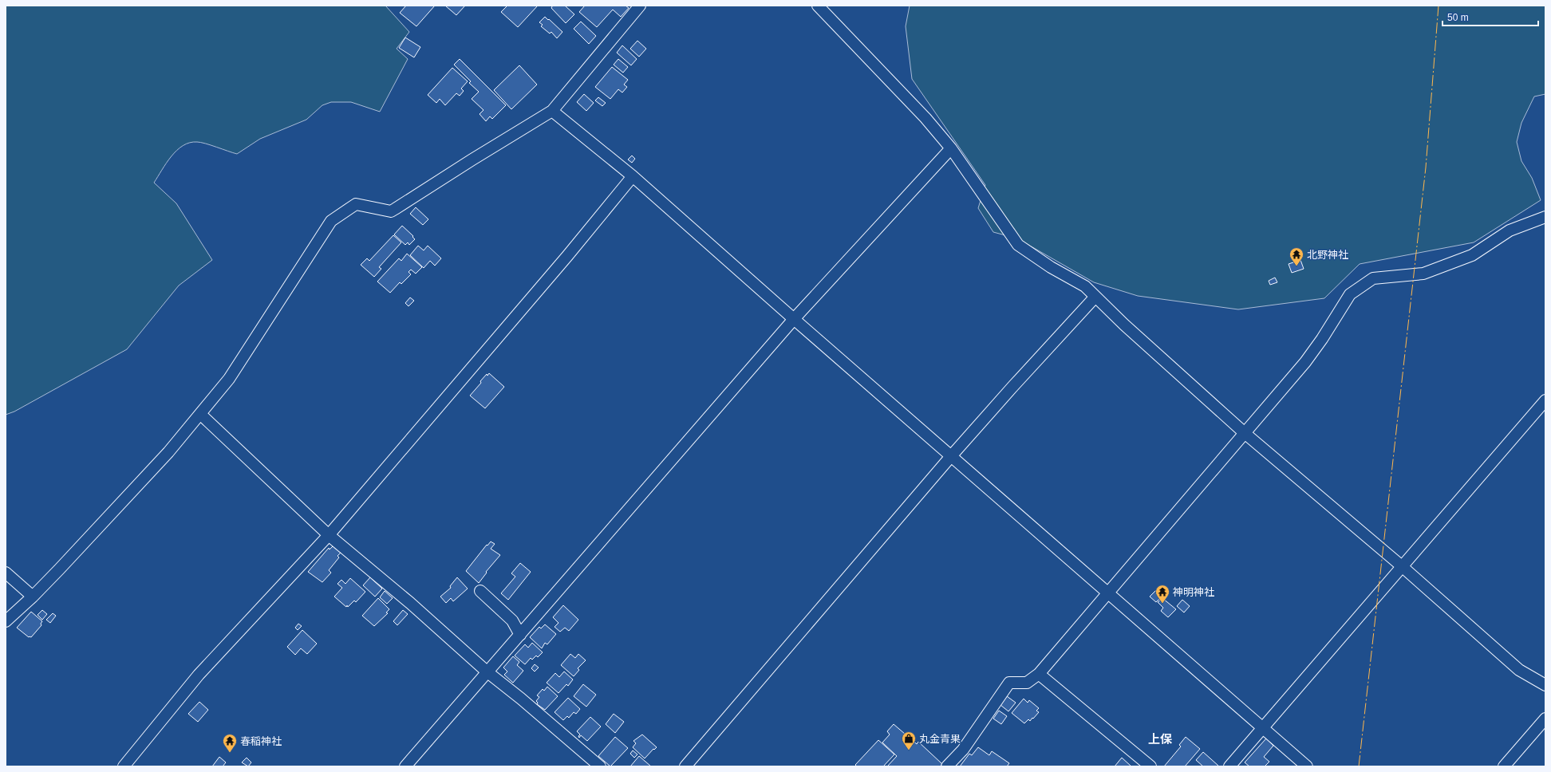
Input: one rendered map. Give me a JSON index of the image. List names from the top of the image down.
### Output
{
  "districts": ["上保"],
  "places": {
    "temple": ["北野神社", "神明神社", "春稲神社"],
    "shop": ["丸金青果"]
  },
  "scale_bar": "50 m"
}
